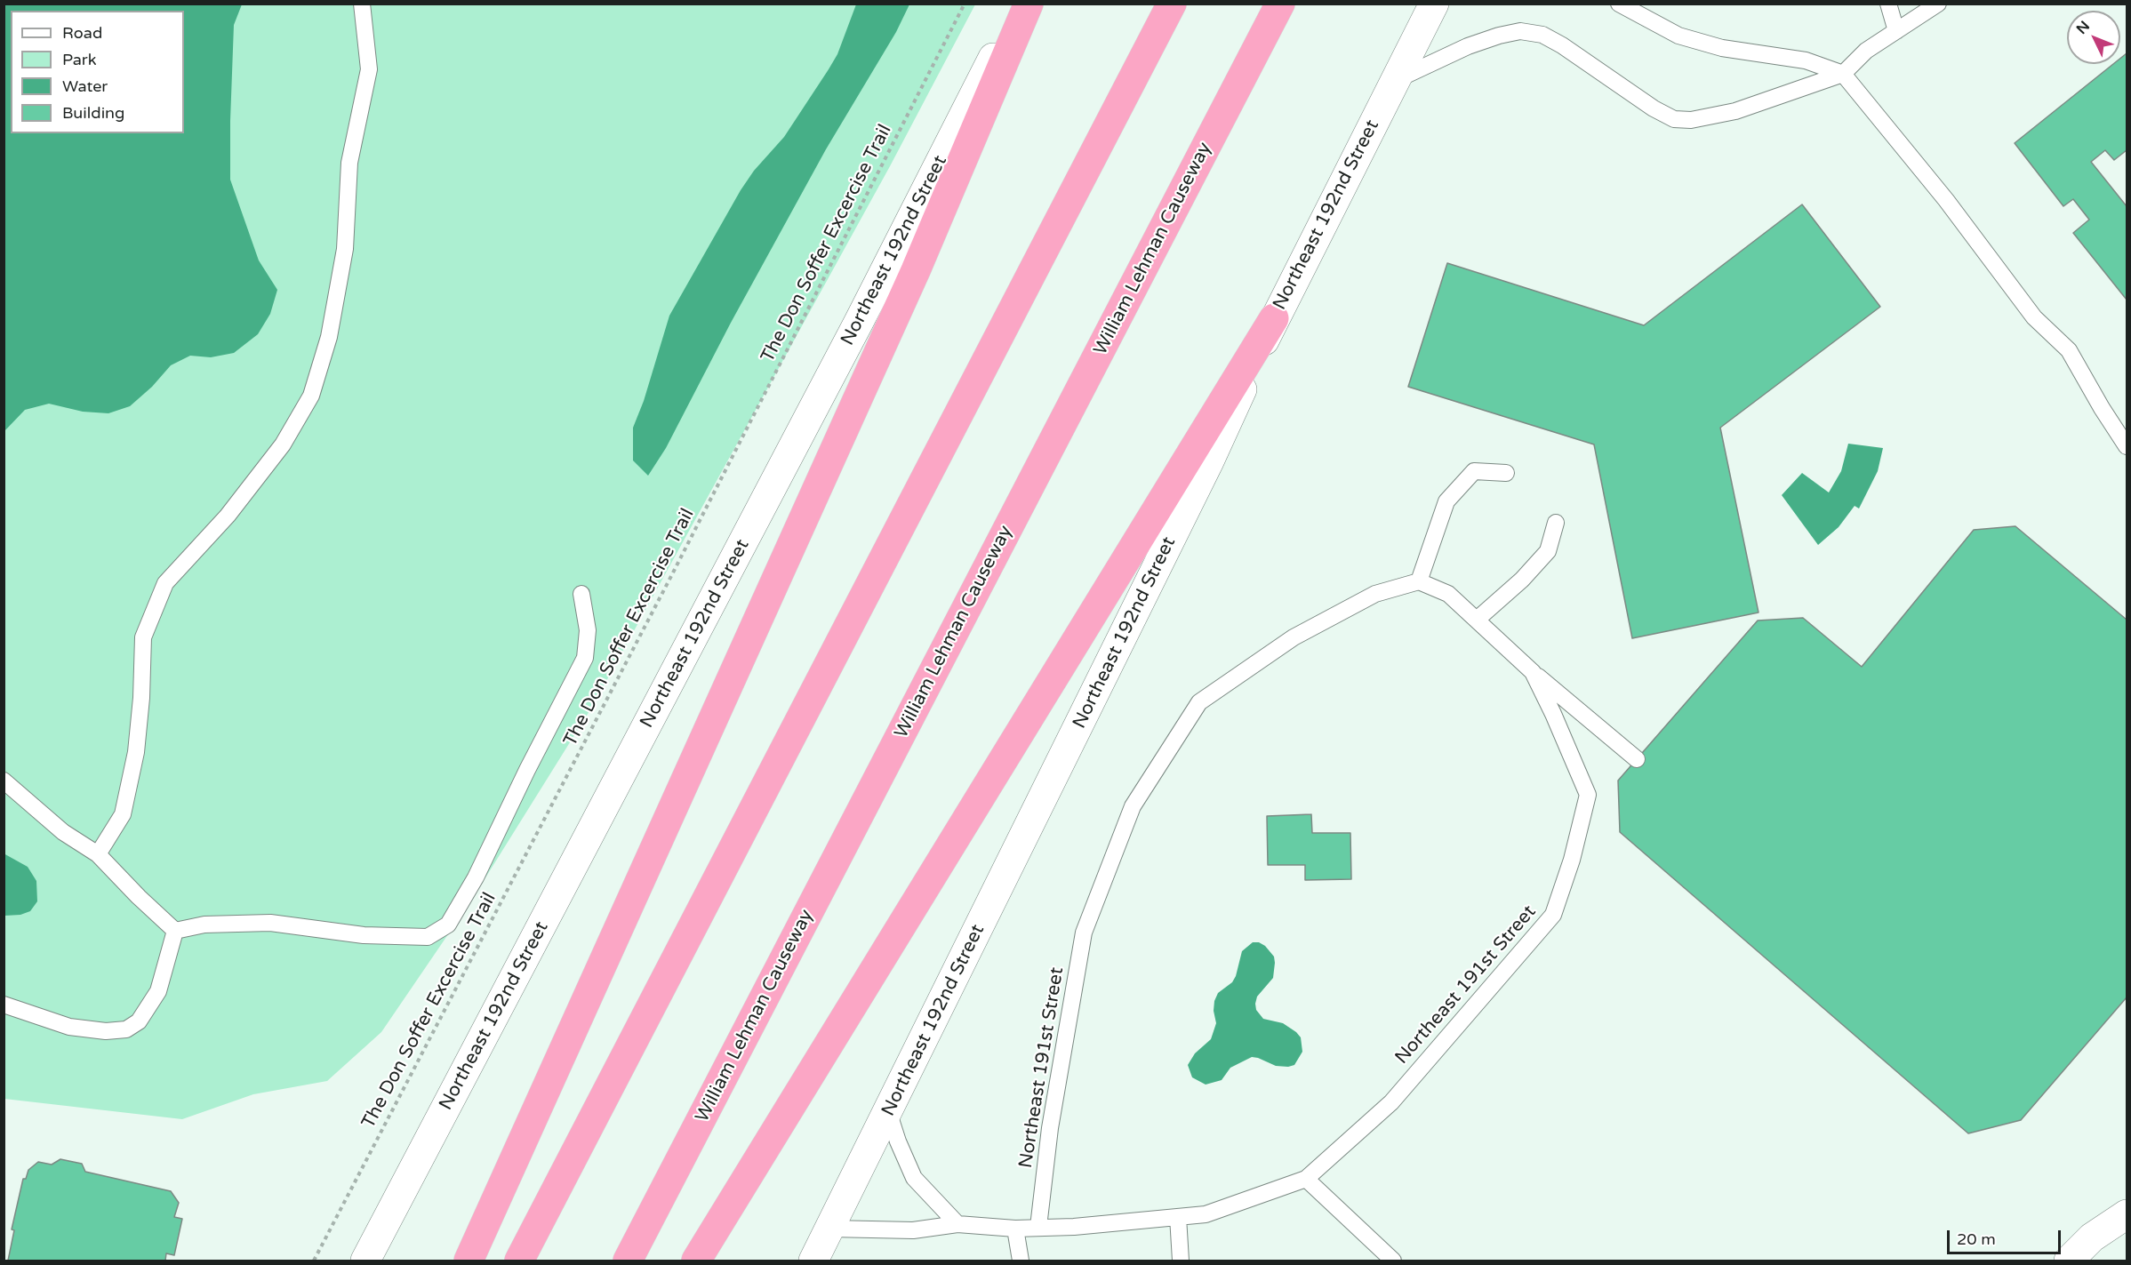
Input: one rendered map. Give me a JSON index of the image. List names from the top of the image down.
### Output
{
  "streets": {
    "highway": ["William Lehman Causeway"],
    "street": ["Northeast 192nd Street"],
    "lane": ["Northeast 191st Street"],
    "path": ["The Don Soffer Excercise Trail"]
  },
  "crossings": [
    ["Northeast 192nd Street", "Northeast 191st Street"]
  ],
  "legend": [
    "Road",
    "Park",
    "Water",
    "Building"
  ],
  "scale_bar": "20 m",
  "north": "top left"
}
